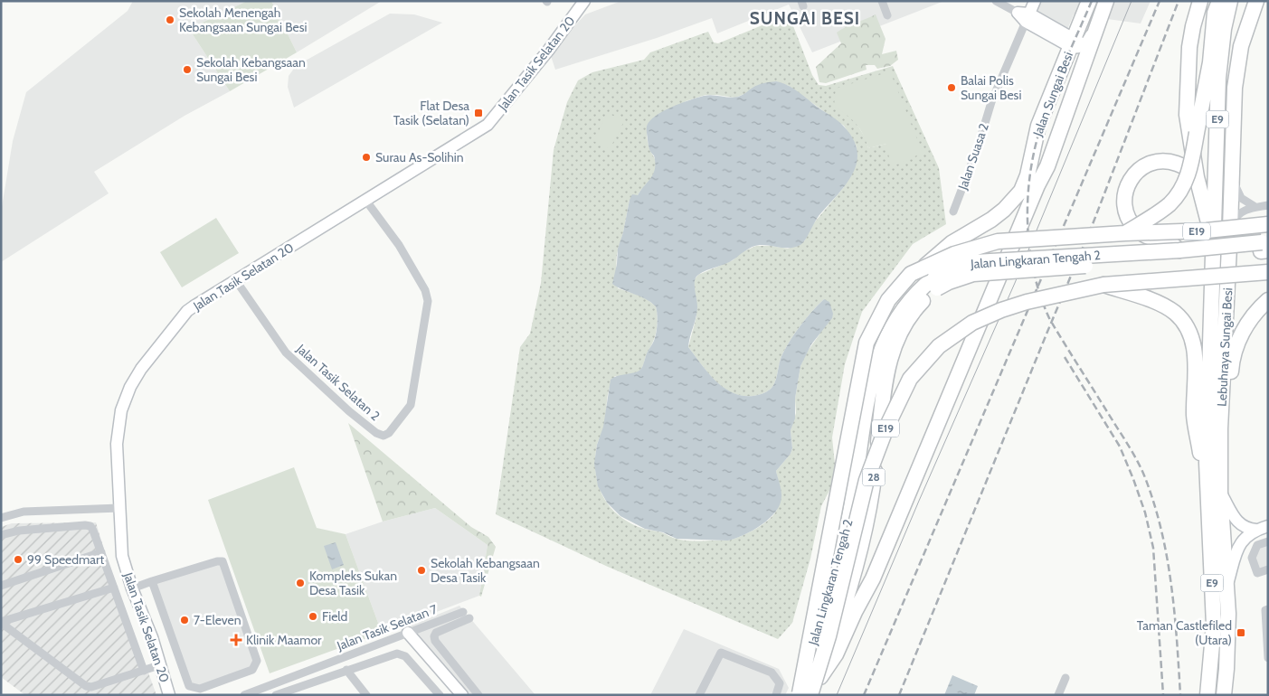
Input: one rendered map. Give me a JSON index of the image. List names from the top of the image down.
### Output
{
  "streets": {
    "highway": [
      "Jalan Sungai Besi",
      "E9",
      "E19",
      "Jalan Lingkaran Tengah 2",
      "Lebuhraya Sungai Besi",
      "28"
    ],
    "street": [
      "Jalan Tasik Selatan 20",
      "Jalan Suasa 2",
      "Jalan Tasik Selatan 2",
      "Jalan Tasik Selatan 7"
    ]
  },
  "crossings": [
    ["Jalan Tasik Selatan 20", "Jalan Tasik Selatan 2"],
    ["Jalan Sungai Besi", "Jalan Lingkaran Tengah 2"],
    ["E19", "Jalan Lingkaran Tengah 2"]
  ],
  "districts": ["SUNGAI BESI"],
  "places": {
    "other": [
      "Sekolah Menengah Kebangsaan Sungai Besi",
      "Sekolah Kebangsaan Sungai Besi",
      "Balai Polis Sungai Besi",
      "Surau As-Solihin",
      "99 Speedmart",
      "Sekolah Kebangsaan Desa Tasik",
      "Kompleks Sukan Desa Tasik",
      "Field",
      "7-Eleven"
    ],
    "transit": ["Flat Desa Tasik (Selatan)", "Taman Castlefiled (Utara)"],
    "health": ["Klinik Maamor"]
  }
}
